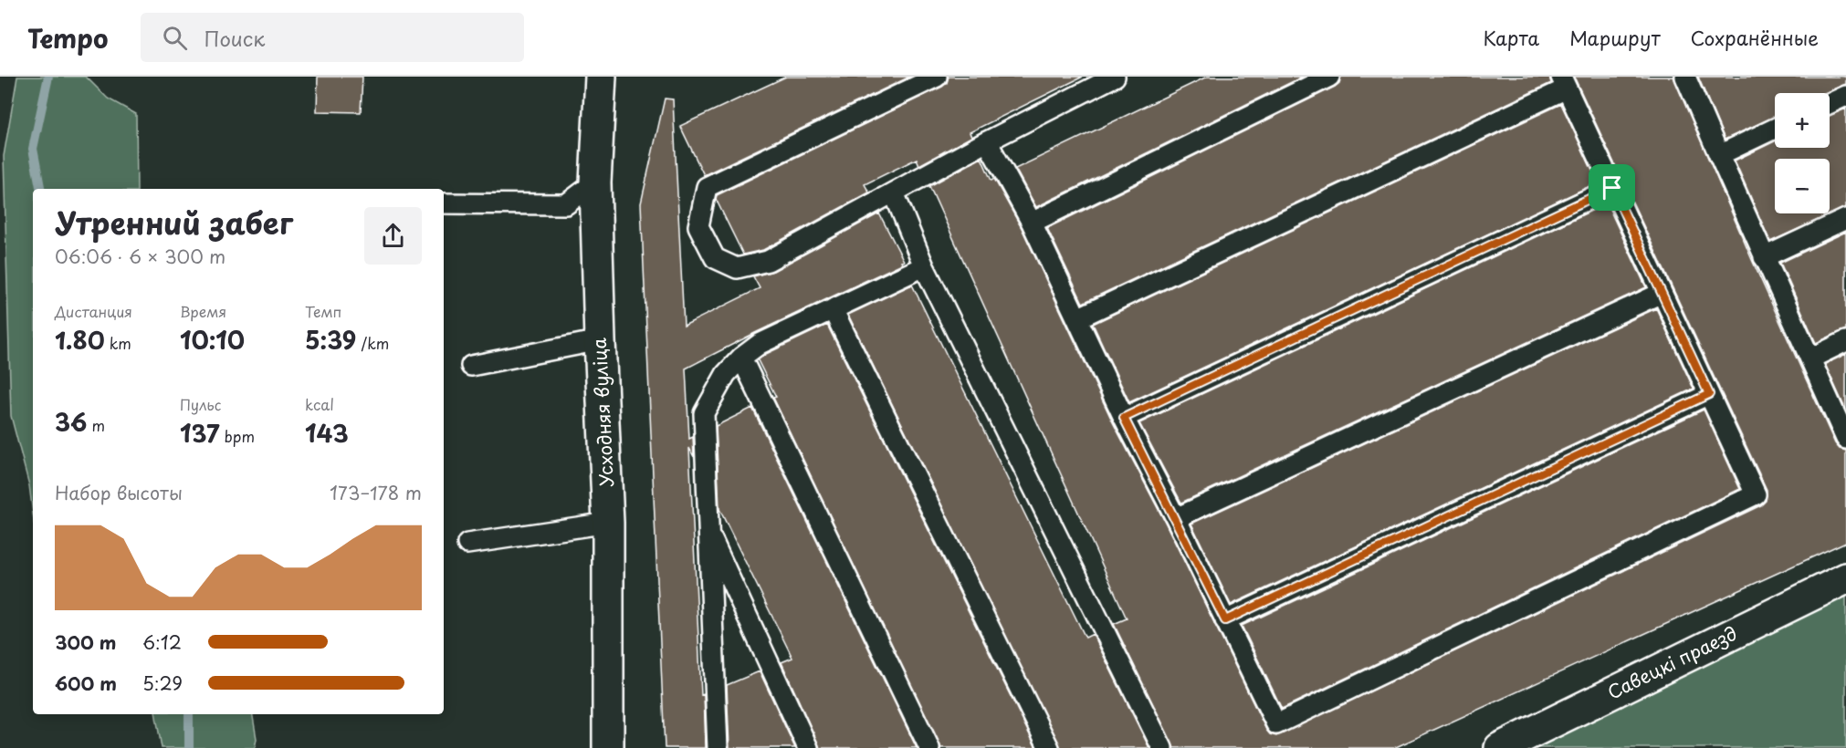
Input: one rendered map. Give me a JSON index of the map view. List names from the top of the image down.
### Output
{
  "streets": {
    "street": ["Усходняя вуліца", "Савецкі праезд"]
  },
  "page": {
    "header": "Tempo",
    "search": "Поиск",
    "nav": ["Карта", "Маршрут", "Сохранённые"],
    "map_buttons": ["+", "−"],
    "heading": ["Утренний забег", "06:06 · 6 × 300 m"],
    "stats": [
      ["Дистанция", "1.80 km"],
      ["Время", "10:10"],
      ["Темп", "5:39 /km"],
      ["36 m"],
      ["Пульс", "137 bpm"],
      ["kcal", "143"]
    ],
    "chart": ["Набор высоты", "173–178 m"],
    "list": [
      {
        "name": "300 m",
        "note": "6:12"
      },
      {
        "name": "600 m",
        "note": "5:29"
      }
    ]
  }
}
